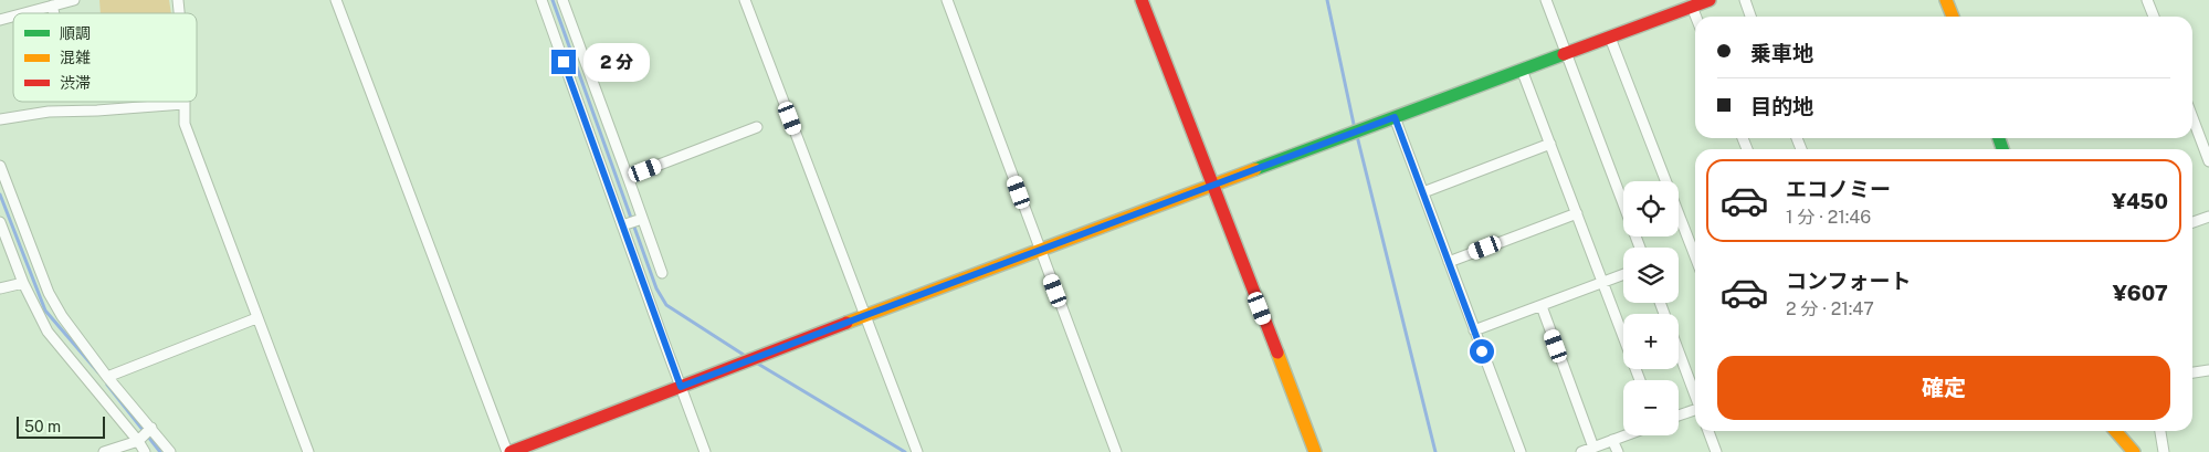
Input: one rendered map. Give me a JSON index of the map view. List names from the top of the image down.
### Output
{
  "legend": ["順調", "混雑", "渋滞"],
  "scale_bar": "50 m",
  "page": {
    "banner": ["乗車地", "目的地"],
    "bubble": "2 分",
    "list": [
      {
        "name": "エコノミー",
        "note": "1 分 · 21:46",
        "value": "¥450"
      },
      {
        "name": "コンフォート",
        "note": "2 分 · 21:47",
        "value": "¥607"
      }
    ],
    "map_buttons": ["+", "−"],
    "buttons": "確定",
    "scale": "50 m"
  }
}
